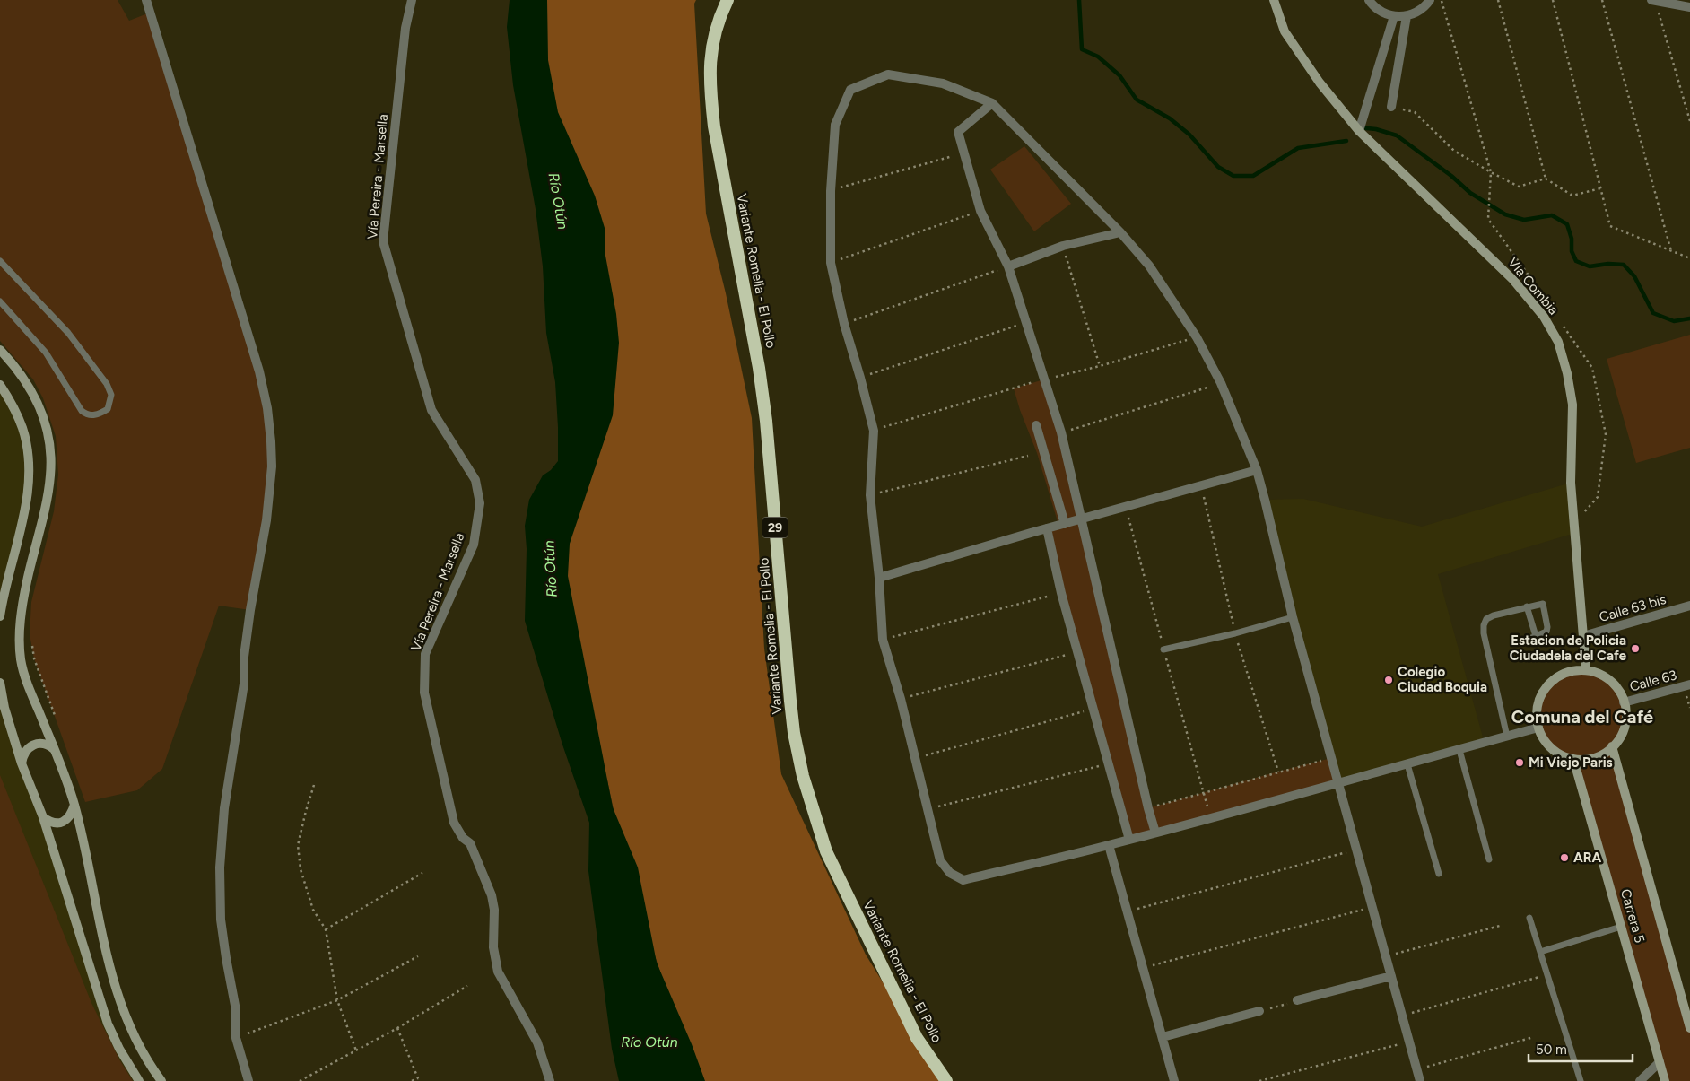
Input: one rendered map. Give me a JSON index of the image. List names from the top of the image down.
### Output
{
  "streets": {
    "highway": ["Variante Romelia - El Pollo", "29"],
    "main road": ["Vía Combia", "Carrera 5"],
    "street": ["Vía Pereira - Marsella", "Calle 63 bis", "Calle 63"]
  },
  "crossings": [
    ["Vía Combia", "Calle 63 bis"],
    ["Vía Combia", "Calle 63"],
    ["Vía Combia", "Carrera 5"],
    ["Calle 63", "Carrera 5"]
  ],
  "districts": ["Comuna del Café"],
  "water": ["Río Otún"],
  "places": [
    "Estacion de Policia Ciudadela del Cafe",
    "Colegio Ciudad Boquia",
    "Mi Viejo Paris",
    "ARA"
  ],
  "scale_bar": "50 m"
}
